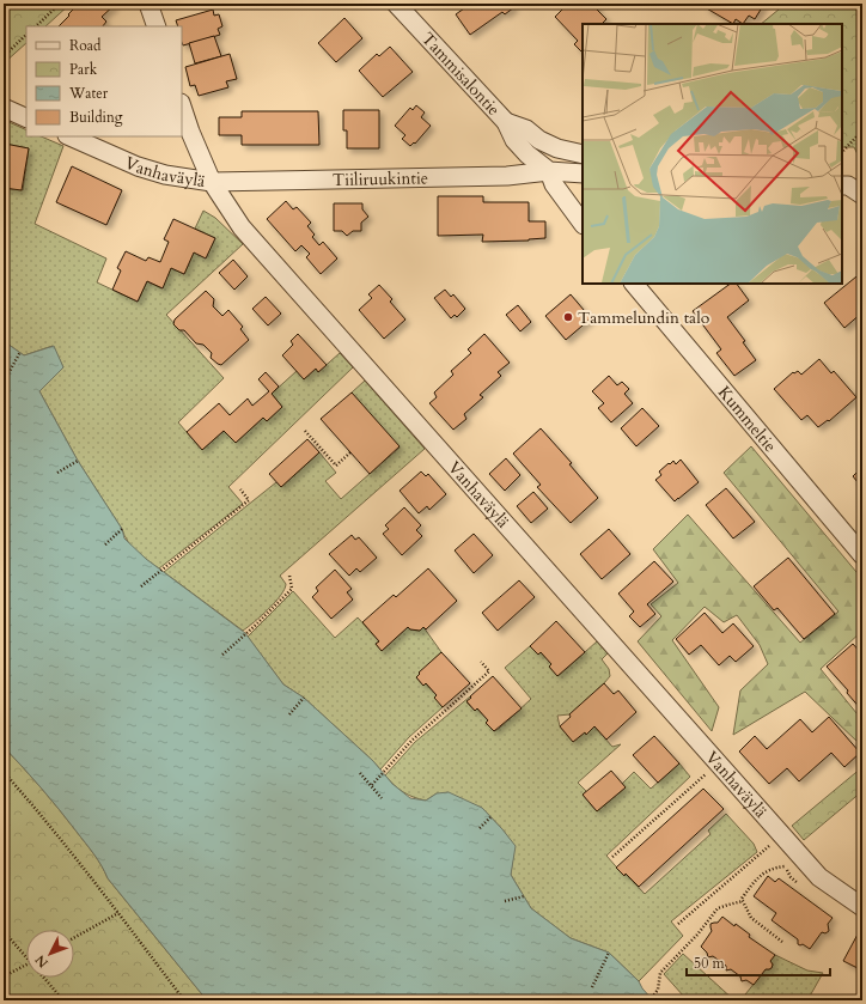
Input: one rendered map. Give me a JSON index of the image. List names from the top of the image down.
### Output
{
  "streets": {
    "street": [
      "Tammisalontie",
      "Vanhaväylä",
      "Tiiliruukintie",
      "Kummeltie"
    ]
  },
  "crossings": [
    ["Tammisalontie", "Tiiliruukintie"],
    ["Vanhaväylä", "Tiiliruukintie"]
  ],
  "places": ["Tammelundin talo"],
  "legend": [
    "Road",
    "Park",
    "Water",
    "Building"
  ],
  "scale_bar": "50 m",
  "north": "bottom left"
}
